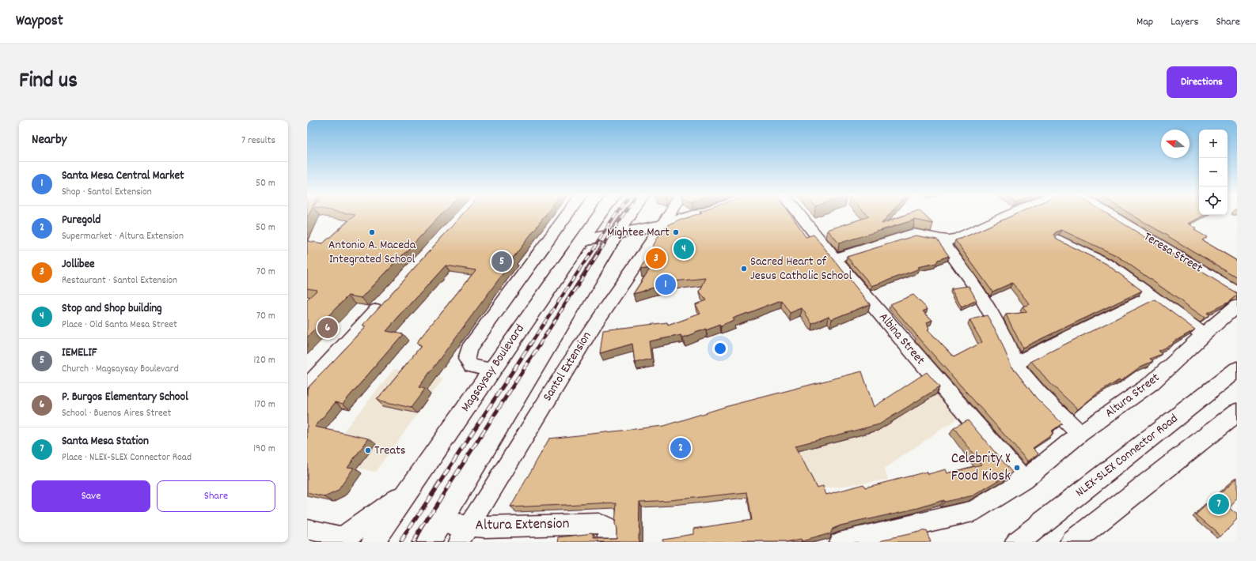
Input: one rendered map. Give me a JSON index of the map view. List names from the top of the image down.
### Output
{
  "streets": {
    "main road": ["Magsaysay Boulevard", "NLEX-SLEX Connector Road"],
    "street": [
      "Teresa Street",
      "Albina Street",
      "Santol Extension",
      "Altura Street",
      "Altura Extension"
    ]
  },
  "crossings": [
    ["Albina Street", "Altura Street"],
    ["Santol Extension", "Altura Extension"]
  ],
  "places": [
    "Antonio A. Maceda Integrated School",
    "Mightee Mart",
    "Sacred Heart of Jesus Catholic School",
    "Treats",
    "Celebrity X Food Kiosk"
  ],
  "north": "left",
  "page": {
    "header": "Waypost",
    "nav": ["Map", "Layers", "Share"],
    "title": "Find us",
    "buttons": [
      "Directions",
      ["Save", "Share"]
    ],
    "heading": ["Nearby", "7 results"],
    "map_buttons": ["+", "−"],
    "list": [
      {
        "mark": "1",
        "name": "Santa Mesa Central Market",
        "note": "Shop · Santol Extension",
        "value": "50 m"
      },
      {
        "mark": "2",
        "name": "Puregold",
        "note": "Supermarket · Altura Extension",
        "value": "50 m"
      },
      {
        "mark": "3",
        "name": "Jollibee",
        "note": "Restaurant · Santol Extension",
        "value": "70 m"
      },
      {
        "mark": "4",
        "name": "Stop and Shop building",
        "note": "Place · Old Santa Mesa Street",
        "value": "70 m"
      },
      {
        "mark": "5",
        "name": "IEMELIF",
        "note": "Church · Magsaysay Boulevard",
        "value": "120 m"
      },
      {
        "mark": "6",
        "name": "P. Burgos Elementary School",
        "note": "School · Buenos Aires Street",
        "value": "170 m"
      },
      {
        "mark": "7",
        "name": "Santa Mesa Station",
        "note": "Place · NLEX-SLEX Connector Road",
        "value": "190 m"
      }
    ],
    "pins": [
      "4",
      "3",
      "5",
      "1",
      "6",
      "2",
      "7"
    ]
  }
}
